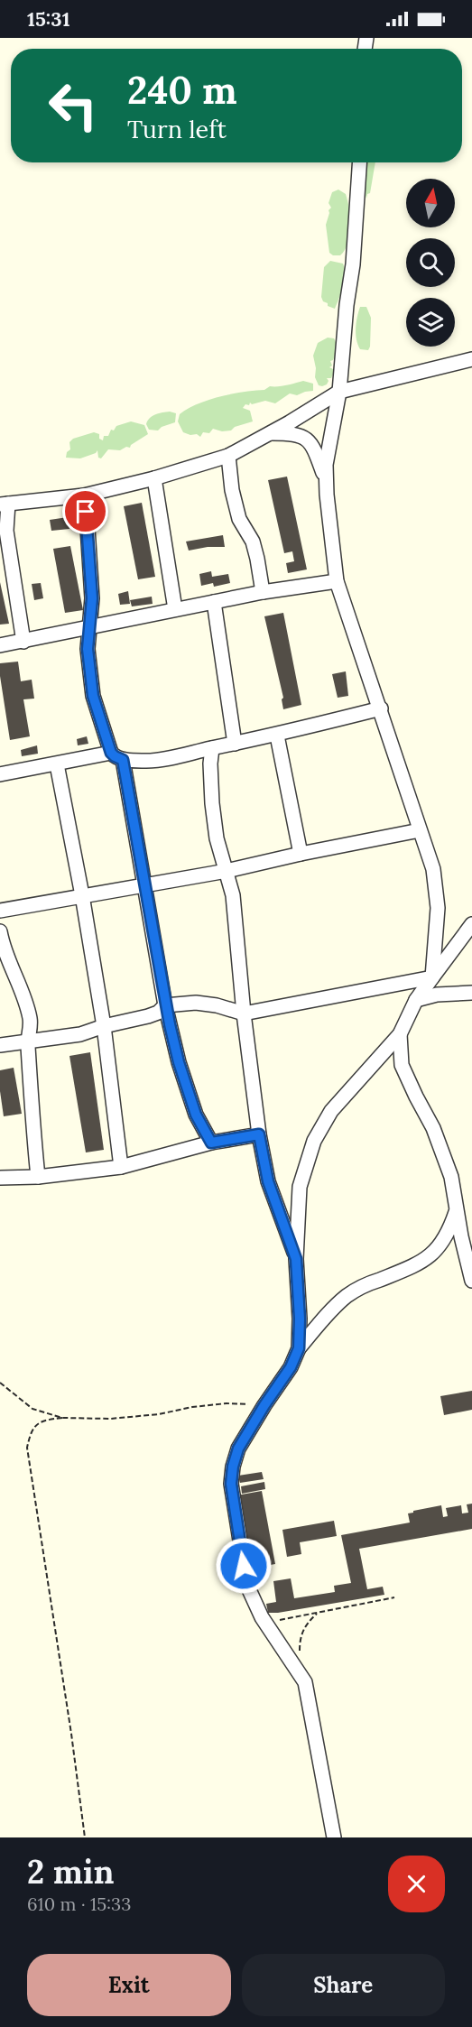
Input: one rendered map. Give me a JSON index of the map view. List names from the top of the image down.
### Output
{
  "north": "top",
  "page": {
    "status": "15:31",
    "turn": ["240 m", "Turn left"],
    "heading": ["2 min", "610 m · 15:33"],
    "buttons": ["Exit", "Share"]
  }
}
